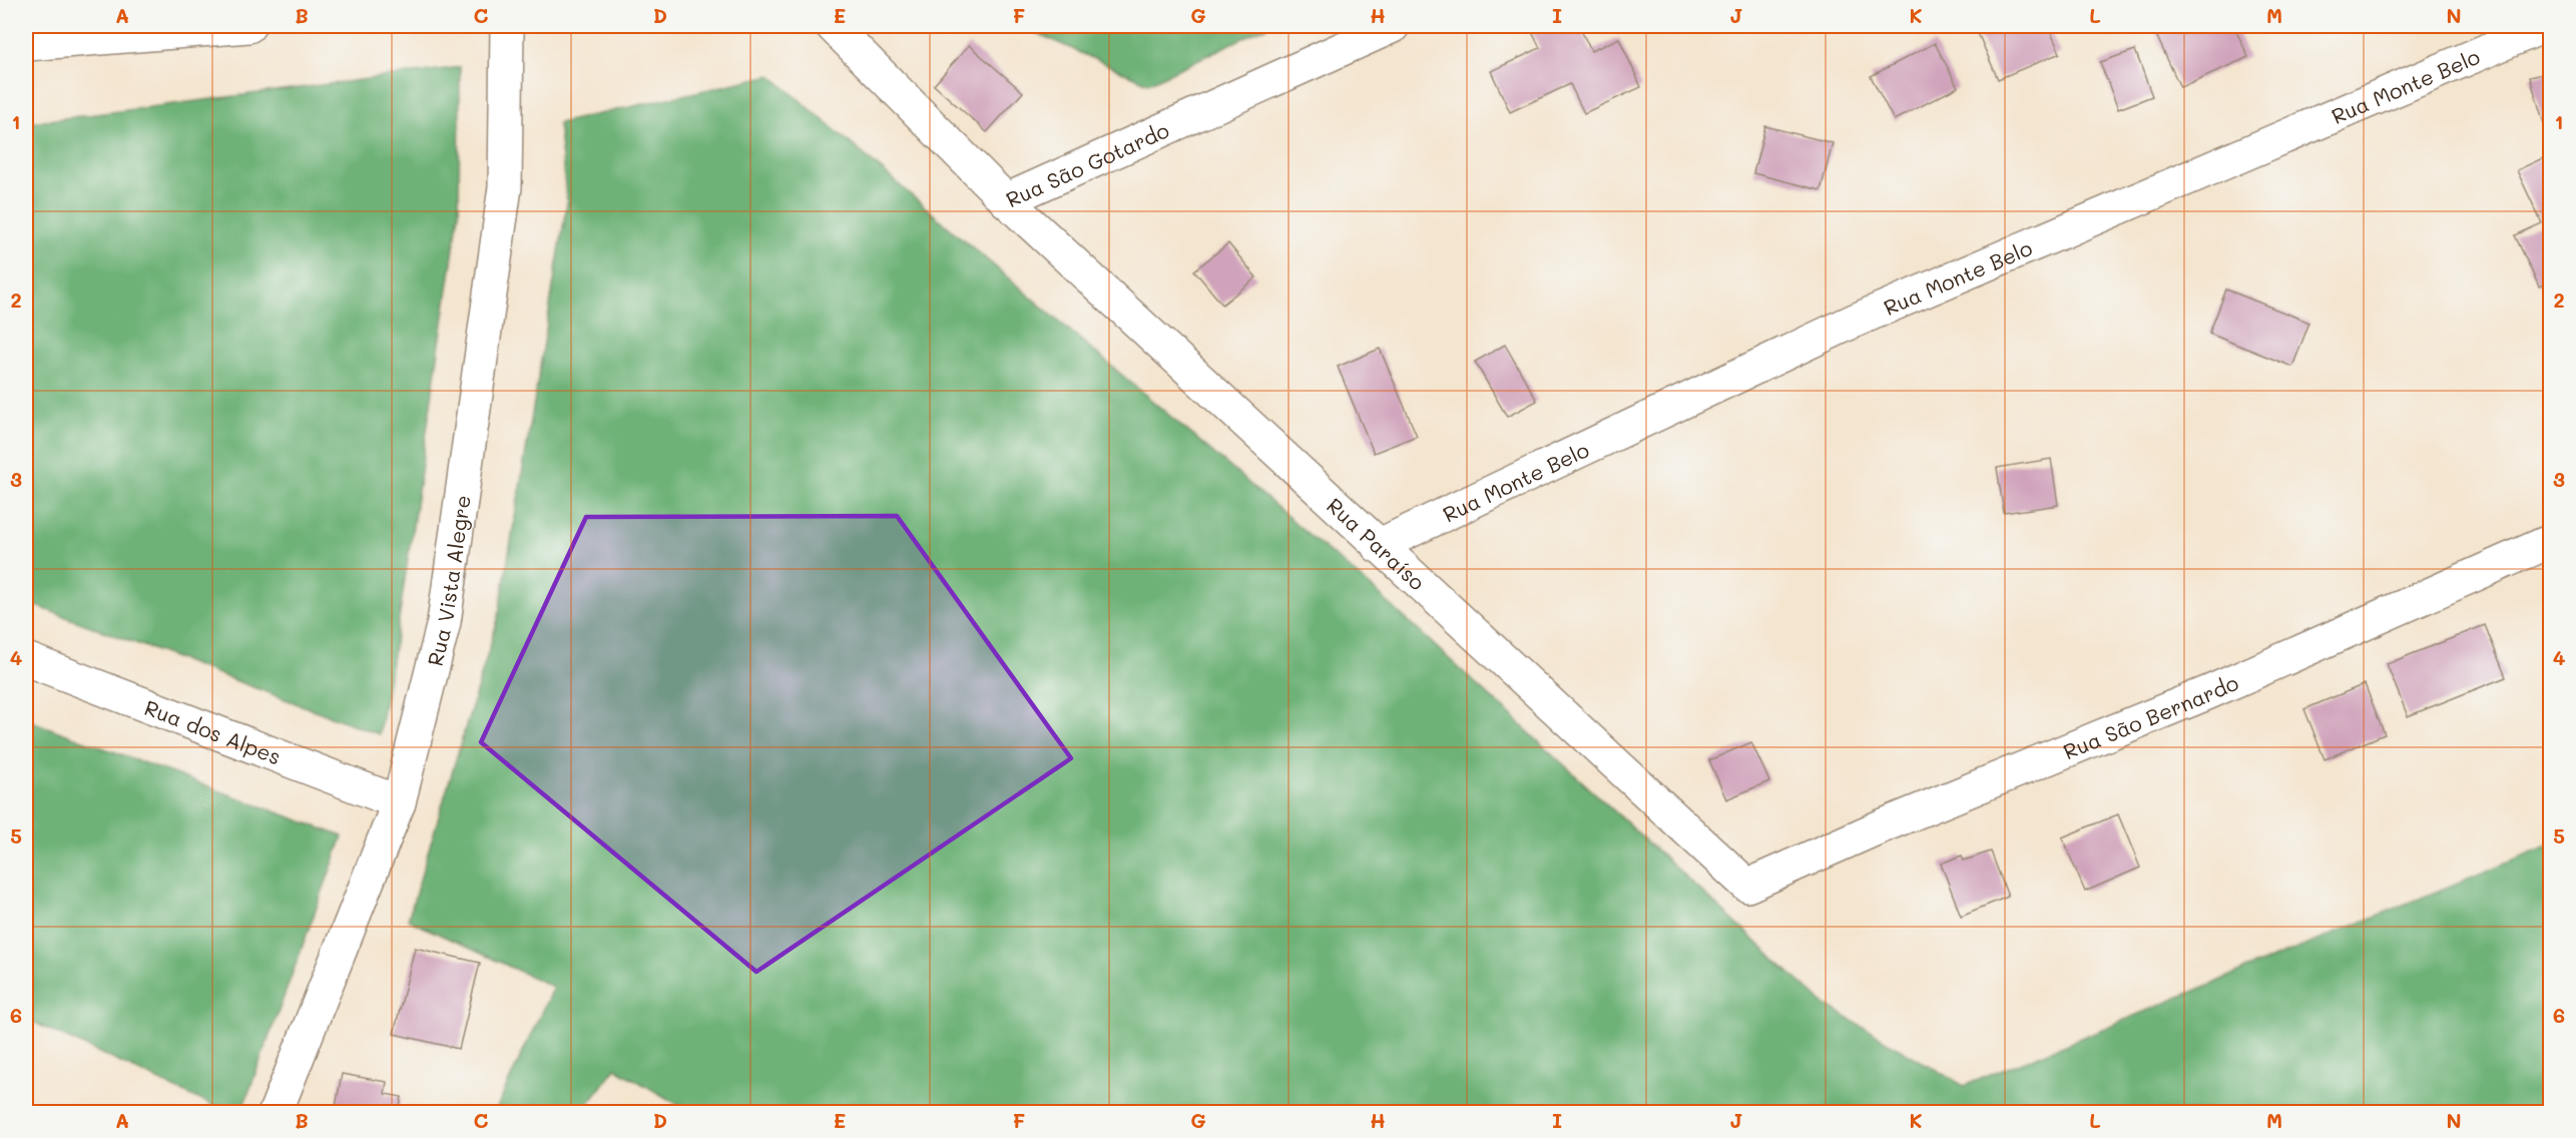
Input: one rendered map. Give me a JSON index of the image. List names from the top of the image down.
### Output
{
  "streets": {
    "street": [
      "Rua Monte Belo",
      "Rua São Gotardo",
      "Rua Paraíso",
      "Rua Vista Alegre",
      "Rua São Bernardo",
      "Rua dos Alpes"
    ]
  },
  "crossings": [
    ["Rua Monte Belo", "Rua Paraíso"],
    ["Rua São Gotardo", "Rua Paraíso"],
    ["Rua Paraíso", "Rua São Bernardo"],
    ["Rua Vista Alegre", "Rua dos Alpes"]
  ],
  "grid": {
    "columns": [
      "A",
      "B",
      "C",
      "D",
      "E",
      "F",
      "G",
      "H",
      "I",
      "J",
      "K",
      "L",
      "M",
      "N"
    ],
    "rows": [
      "1",
      "2",
      "3",
      "4",
      "5",
      "6"
    ]
  }
}
